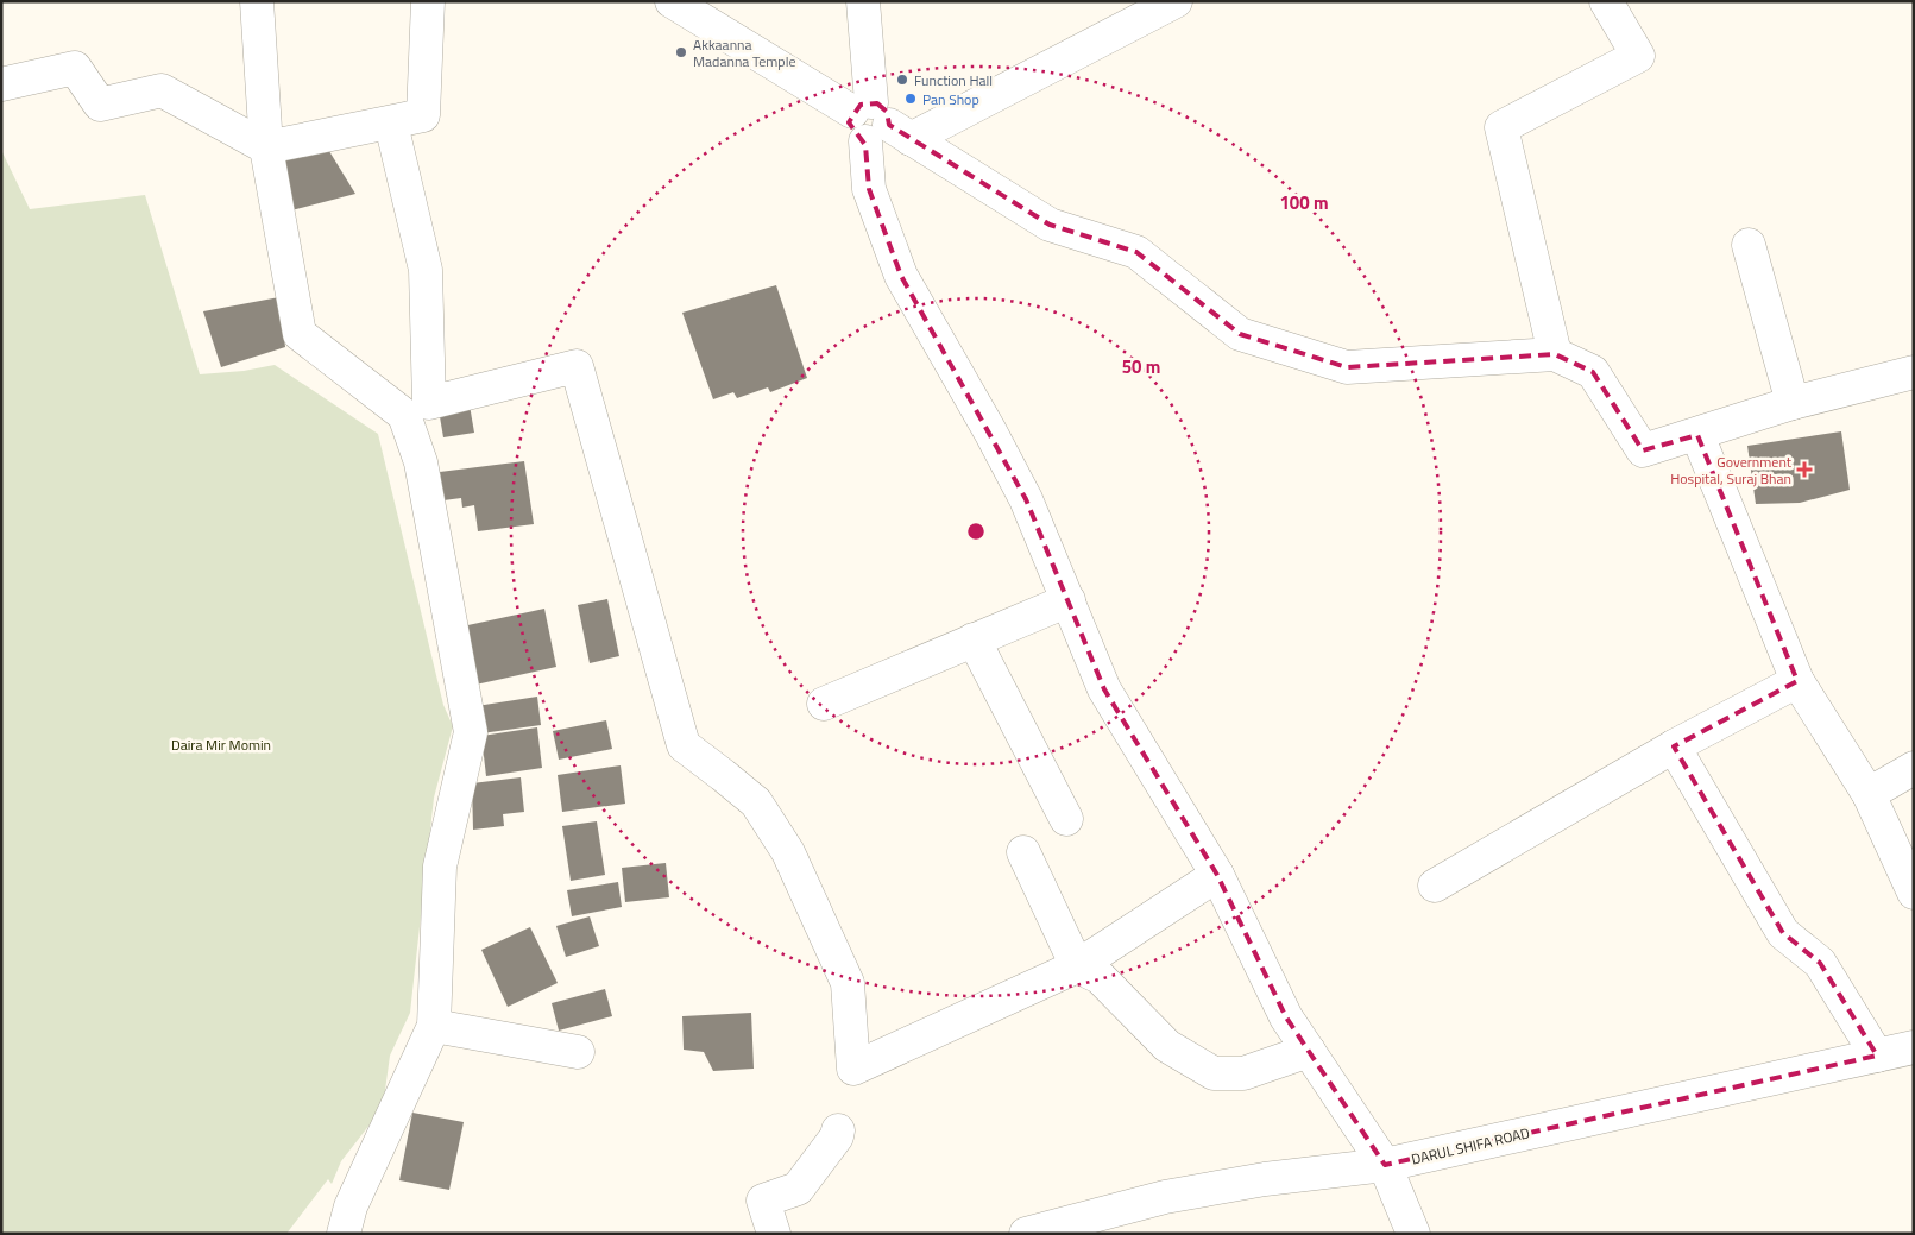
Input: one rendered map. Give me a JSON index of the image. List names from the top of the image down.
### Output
{
  "streets": {
    "main road": ["DARUL SHIFA ROAD"]
  },
  "parks": ["Daira Mir Momin"],
  "places": {
    "other": ["Akkaanna Madanna Temple", "Function Hall", "Pan Shop"],
    "health": ["Government Hospital, Suraj Bhan"]
  },
  "rings": ["100 m", "50 m"]
}
